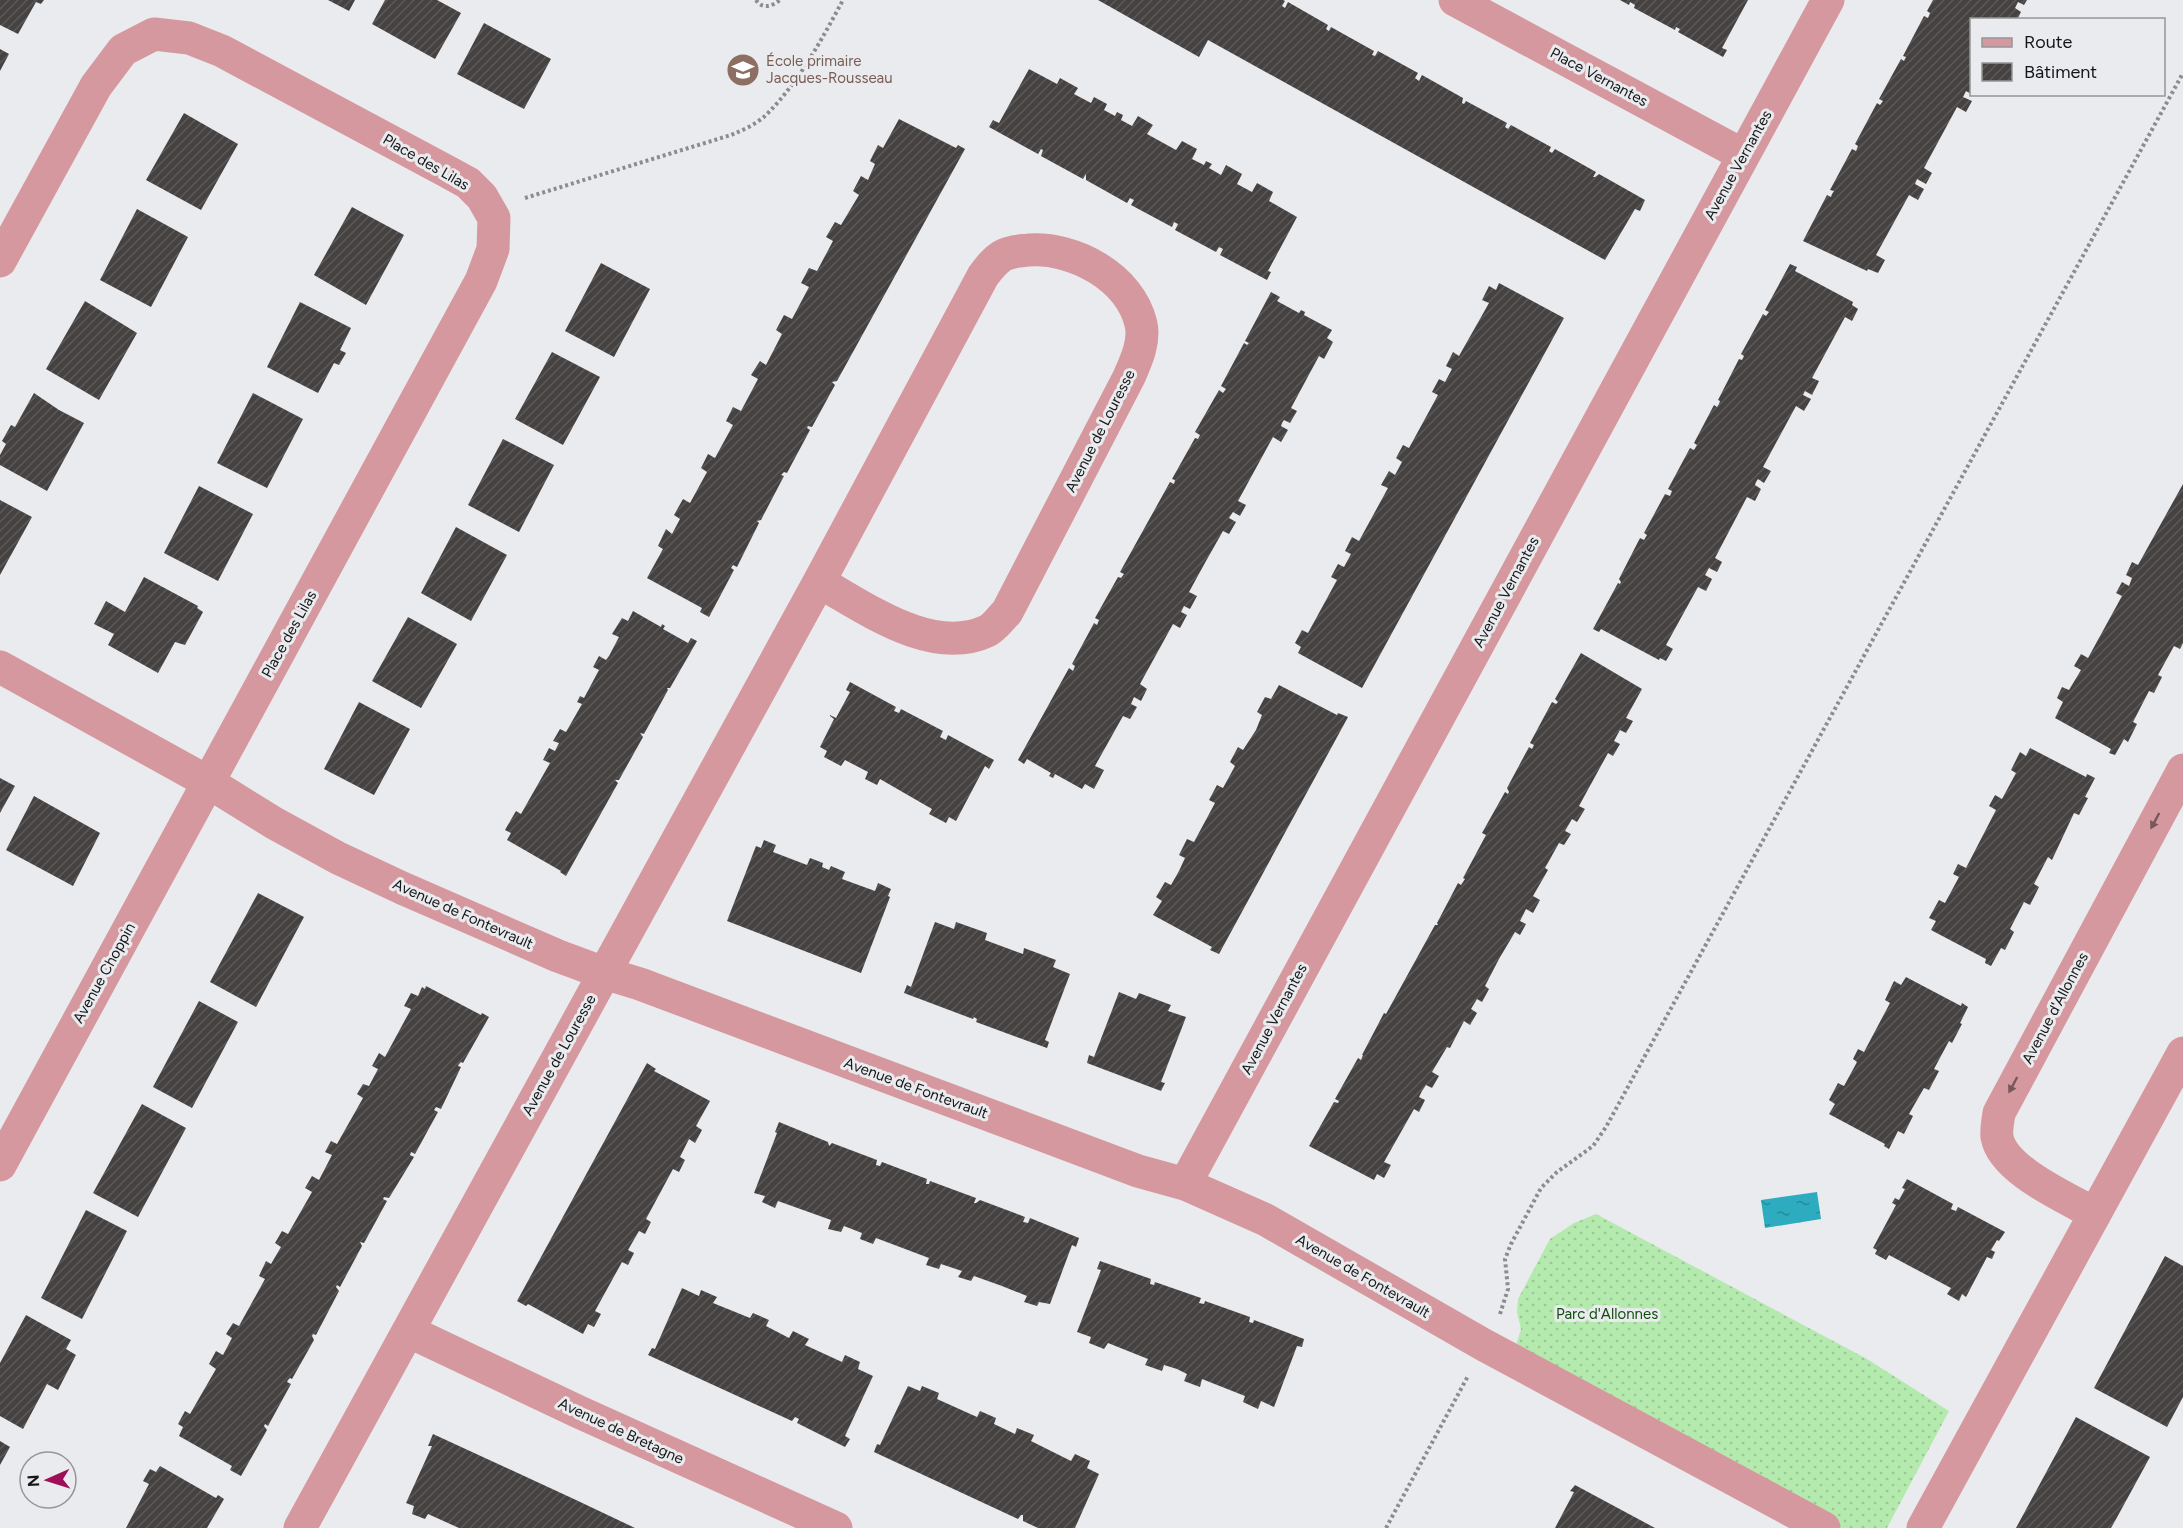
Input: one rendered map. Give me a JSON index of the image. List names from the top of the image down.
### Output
{
  "streets": {
    "street": [
      "Place Vernantes",
      "Place des Lilas",
      "Avenue Vernantes",
      "Avenue de Louresse",
      "Avenue de Fontevrault",
      "Avenue Choppin",
      "Avenue d'Allonnes",
      "Avenue de Bretagne"
    ]
  },
  "crossings": [
    ["Place Vernantes", "Avenue Vernantes"],
    ["Place des Lilas", "Avenue de Fontevrault"],
    ["Place des Lilas", "Avenue Choppin"],
    ["Avenue Vernantes", "Avenue de Fontevrault"],
    ["Avenue de Louresse", "Avenue de Fontevrault"],
    ["Avenue de Louresse", "Avenue de Bretagne"],
    ["Avenue de Fontevrault", "Avenue Choppin"]
  ],
  "parks": ["Parc d'Allonnes"],
  "places": {
    "school or university": ["École primaire Jacques-Rousseau"]
  },
  "legend": ["Route", "Bâtiment"],
  "north": "left"
}
